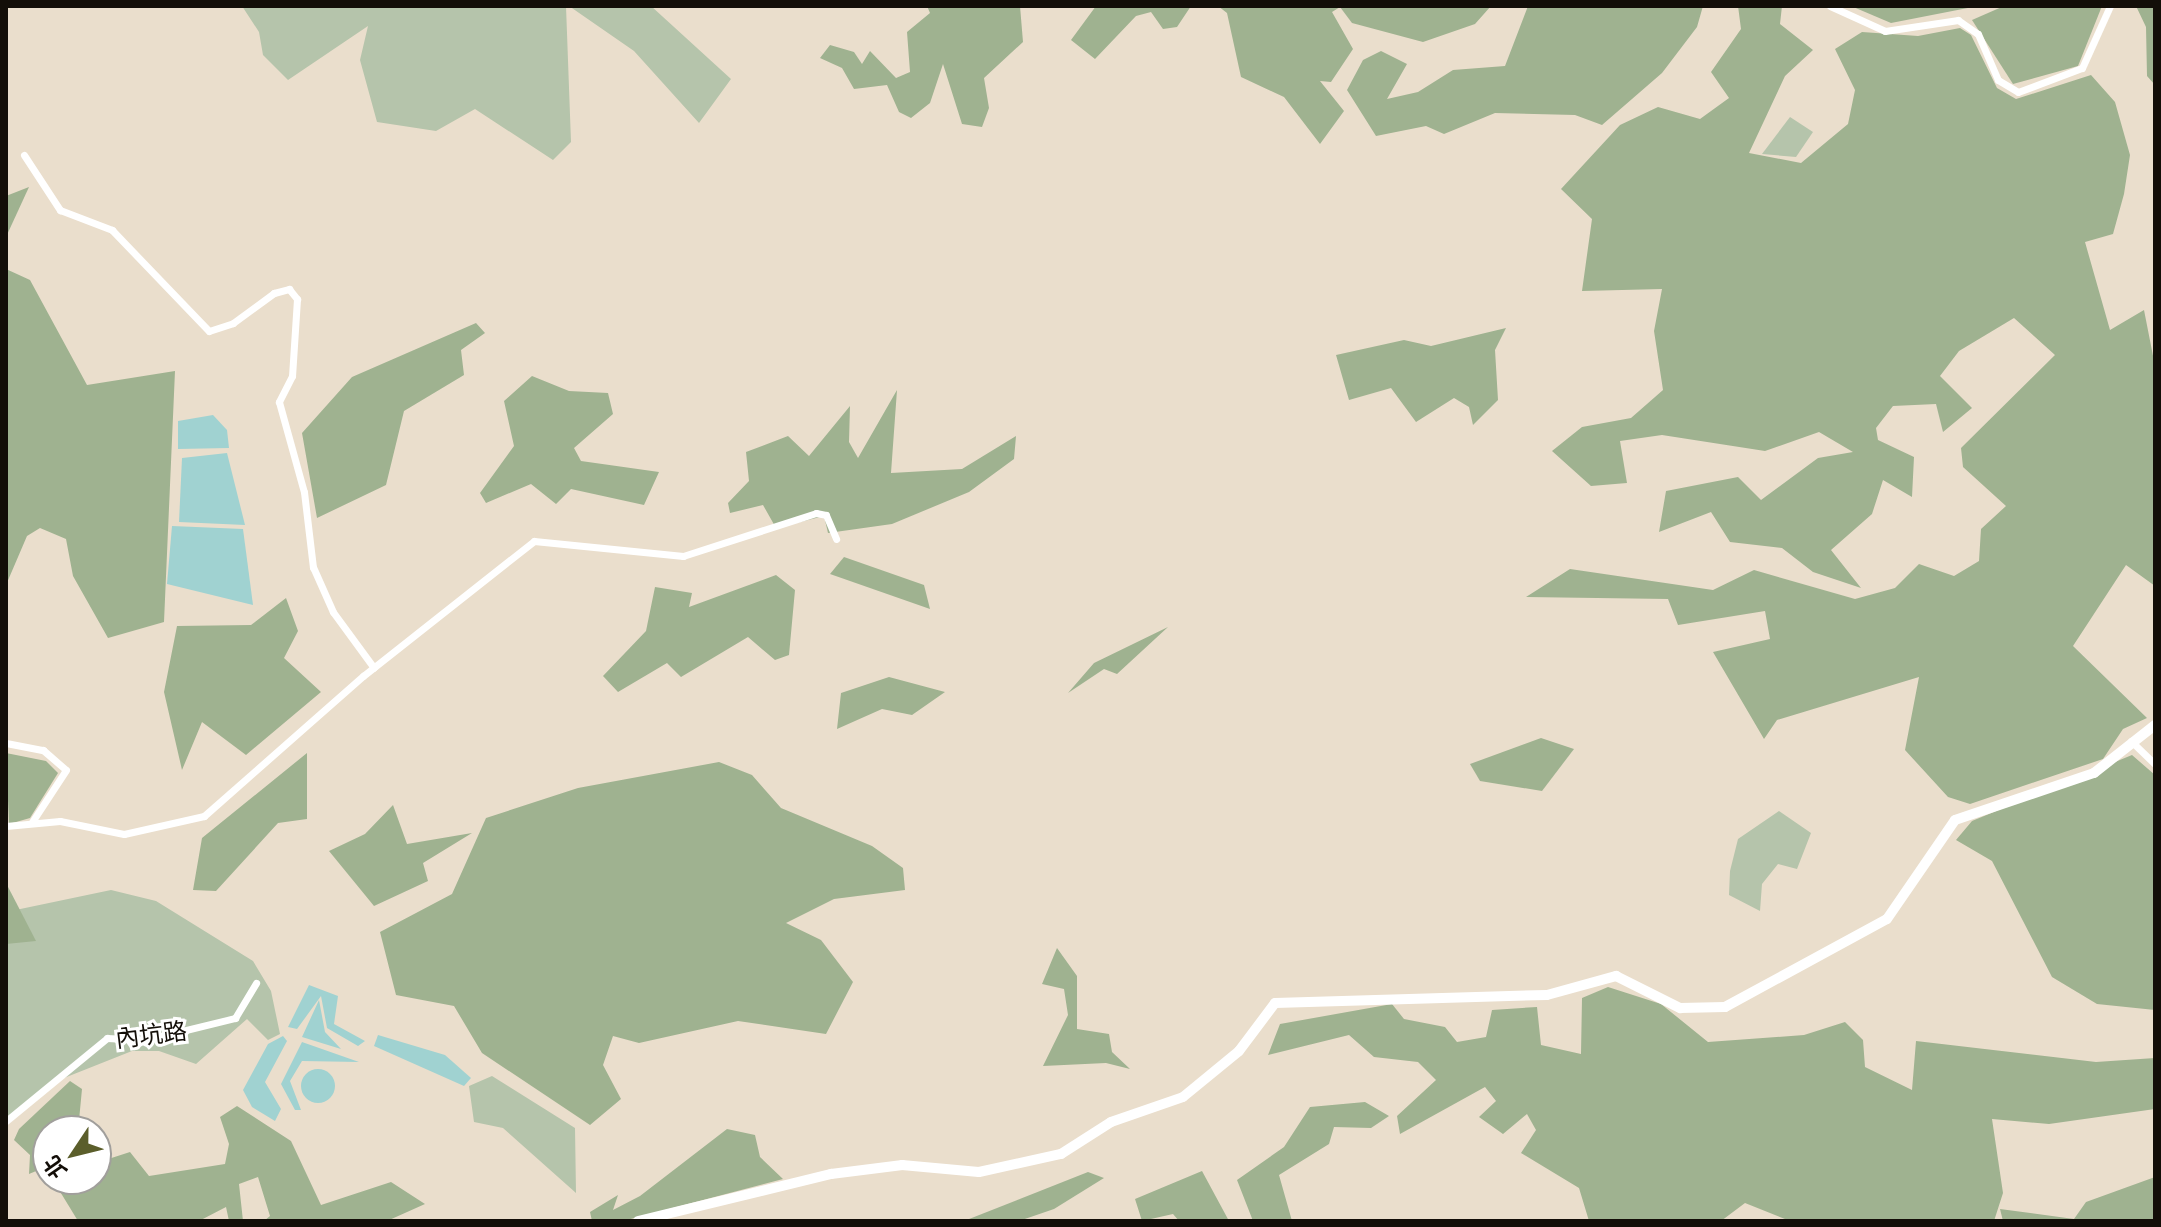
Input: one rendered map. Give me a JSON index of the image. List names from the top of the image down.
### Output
{
  "streets": {
    "street": ["內坑路"]
  },
  "north": "bottom left"
}
